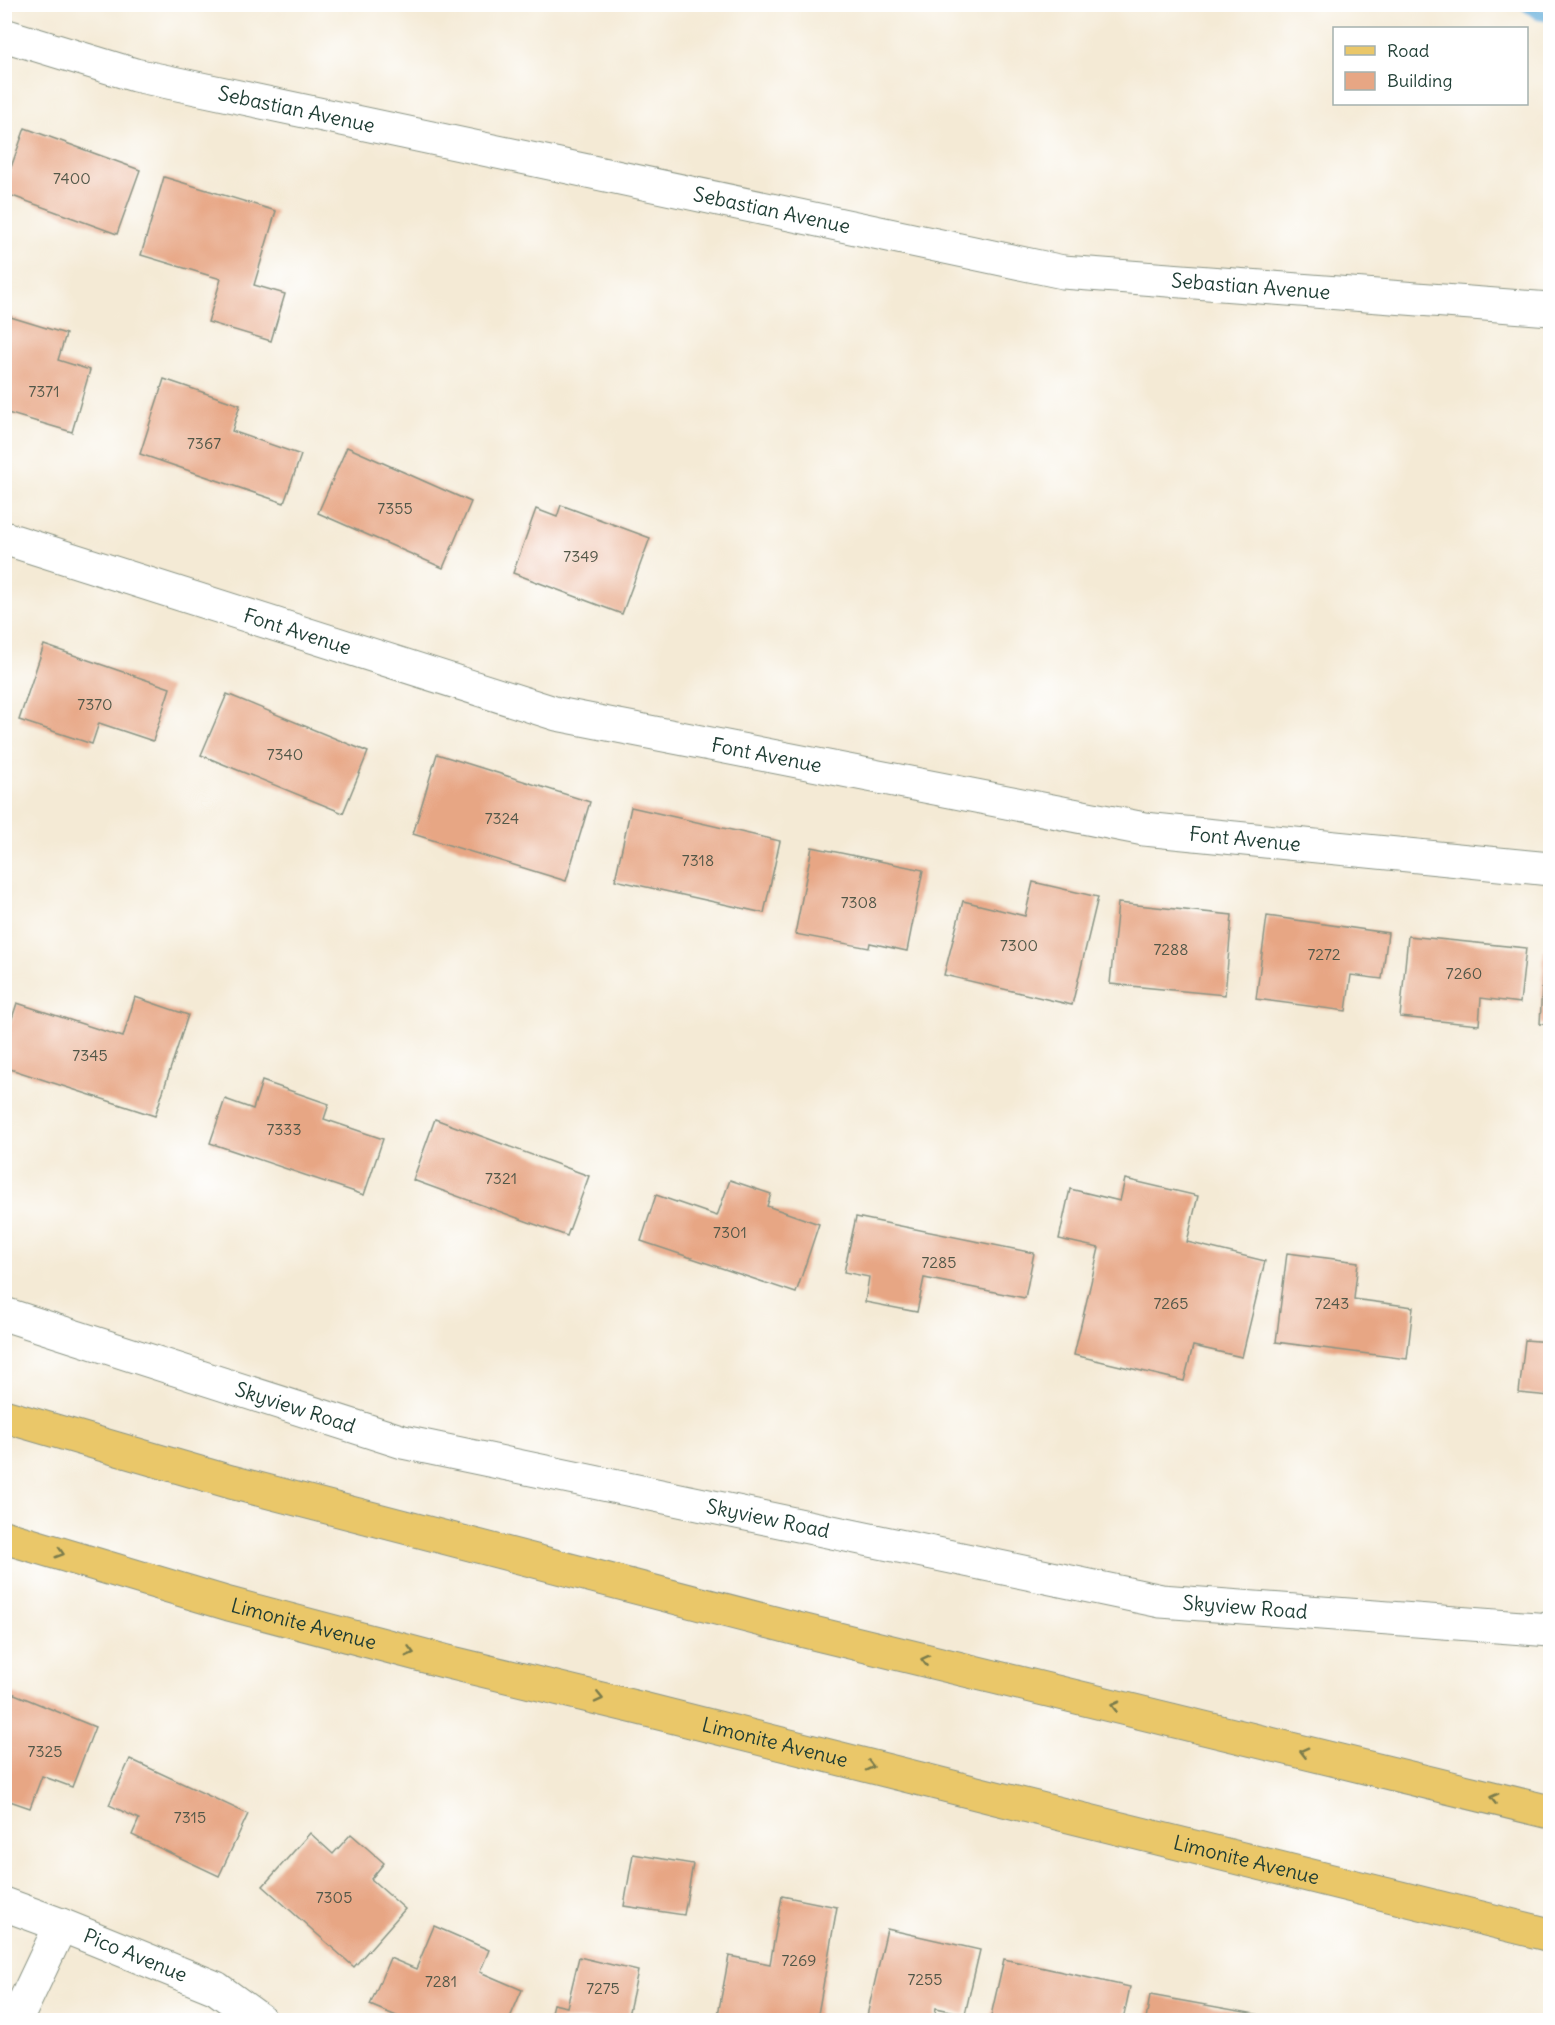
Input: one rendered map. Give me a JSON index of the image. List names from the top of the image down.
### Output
{
  "streets": {
    "main road": ["Limonite Avenue"],
    "street": [
      "Sebastian Avenue",
      "Font Avenue",
      "Skyview Road",
      "Pico Avenue"
    ]
  },
  "house_numbers": [
    "7400",
    "7371",
    "7367",
    "7355",
    "7349",
    "7370",
    "7340",
    "7324",
    "7318",
    "7308",
    "7300",
    "7288",
    "7272",
    "7260",
    "7345",
    "7333",
    "7321",
    "7301",
    "7285",
    "7265",
    "7243",
    "7325",
    "7315",
    "7305",
    "7269",
    "7255",
    "7281",
    "7275"
  ],
  "legend": ["Road", "Building"]
}
